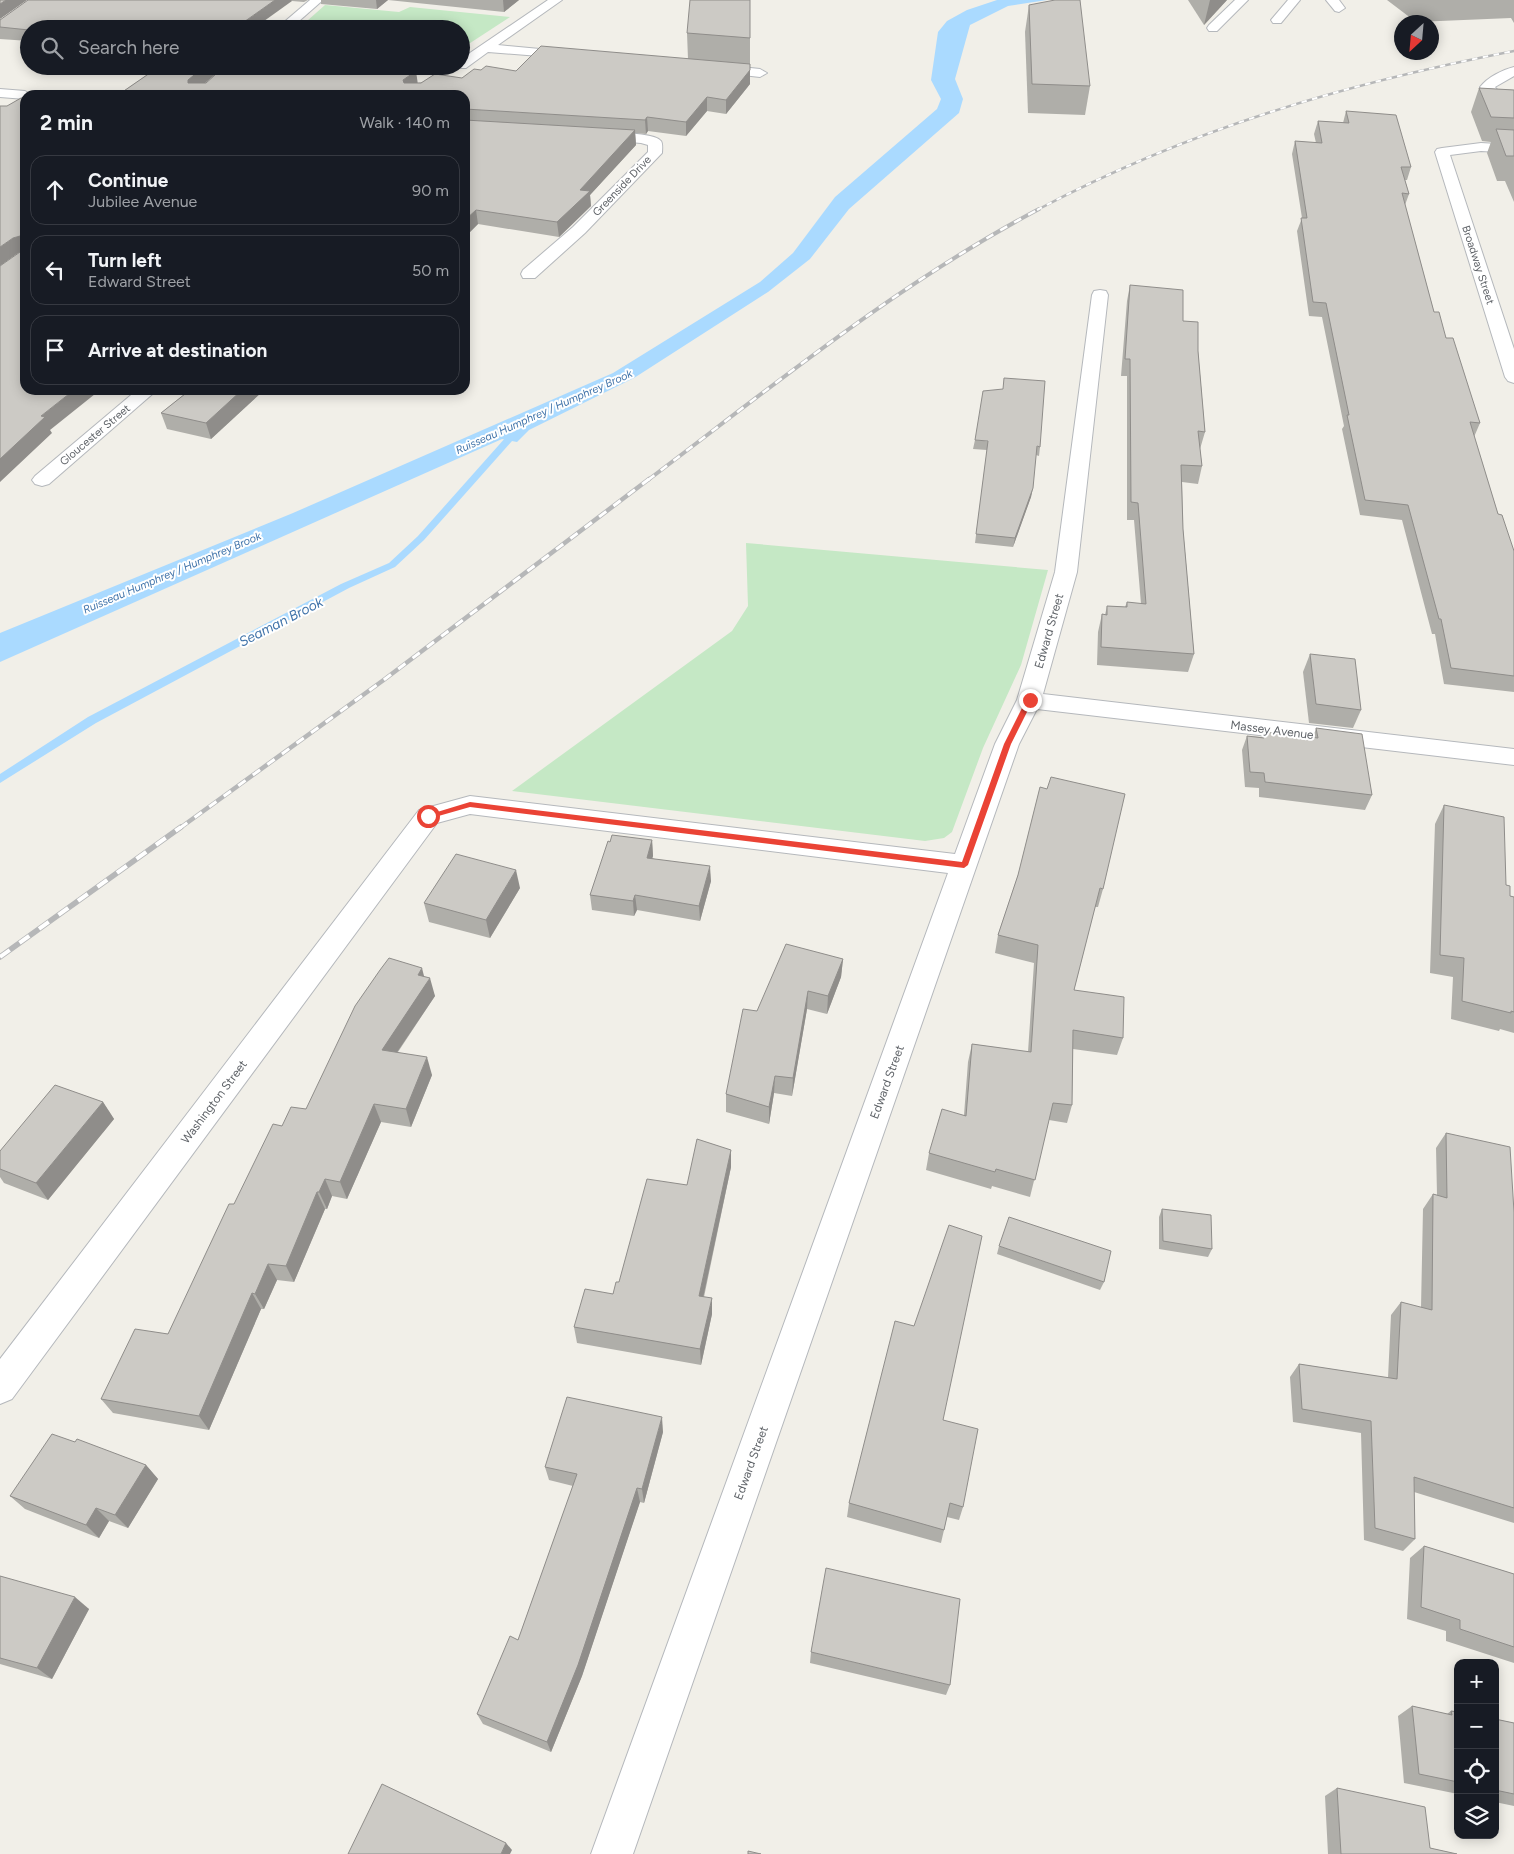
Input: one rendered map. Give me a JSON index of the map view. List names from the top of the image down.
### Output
{
  "streets": {
    "street": [
      "Greenside Drive",
      "Broadway Street",
      "Gloucester Street",
      "Edward Street",
      "Massey Avenue",
      "Washington Street"
    ]
  },
  "crossings": [
    ["Edward Street", "Massey Avenue"],
    ["Edward Street", "Washington Street"]
  ],
  "water": ["Ruisseau Humphrey / Humphrey Brook", "Seaman Brook"],
  "north": "bottom left",
  "page": {
    "search": "Search here",
    "heading": ["2 min", "Walk · 140 m"],
    "list": [
      ["Continue", "Jubilee Avenue", "90 m"],
      ["Turn left", "Edward Street", "50 m"],
      "Arrive at destination"
    ],
    "map_buttons": ["+", "−"]
  }
}
